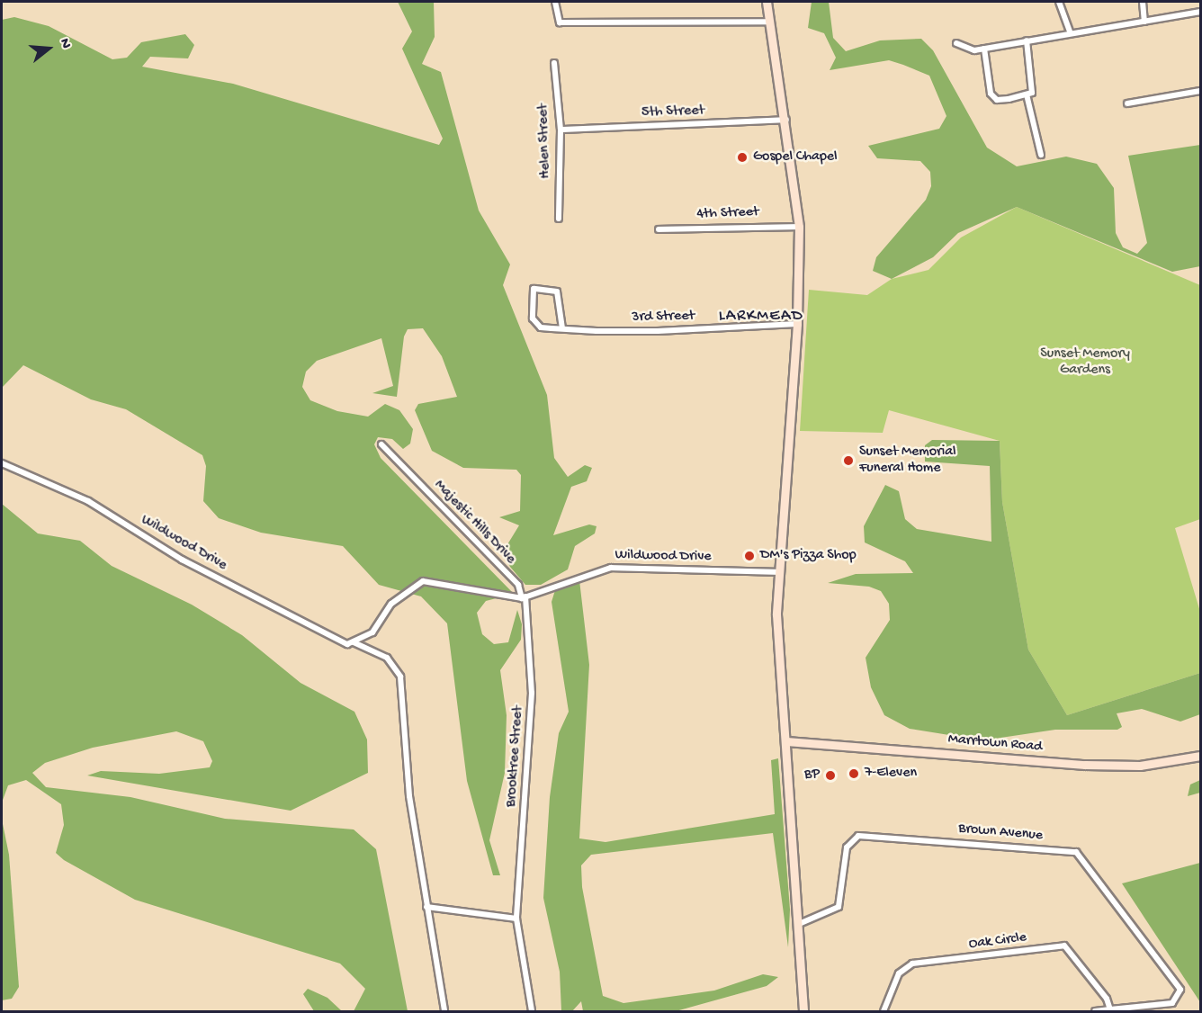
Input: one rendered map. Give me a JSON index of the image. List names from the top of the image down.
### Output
{
  "streets": {
    "main road": ["Marrtown Road"],
    "street": [
      "5th Street",
      "Helen Street",
      "4th Street",
      "3rd Street",
      "Majestic Hills Drive",
      "Wildwood Drive",
      "Brooktree Street",
      "Brown Avenue",
      "Oak Circle"
    ]
  },
  "crossings": [
    ["5th Street", "Helen Street"],
    ["Majestic Hills Drive", "Wildwood Drive"],
    ["Majestic Hills Drive", "Brooktree Street"],
    ["Wildwood Drive", "Brooktree Street"],
    ["Brown Avenue", "Oak Circle"]
  ],
  "districts": ["LARKMEAD"],
  "parks": ["Sunset Memory Gardens"],
  "places": [
    "Gospel Chapel",
    "Sunset Memorial Funeral Home",
    "DM's Pizza Shop",
    "7-Eleven",
    "BP"
  ],
  "north": "right"
}
